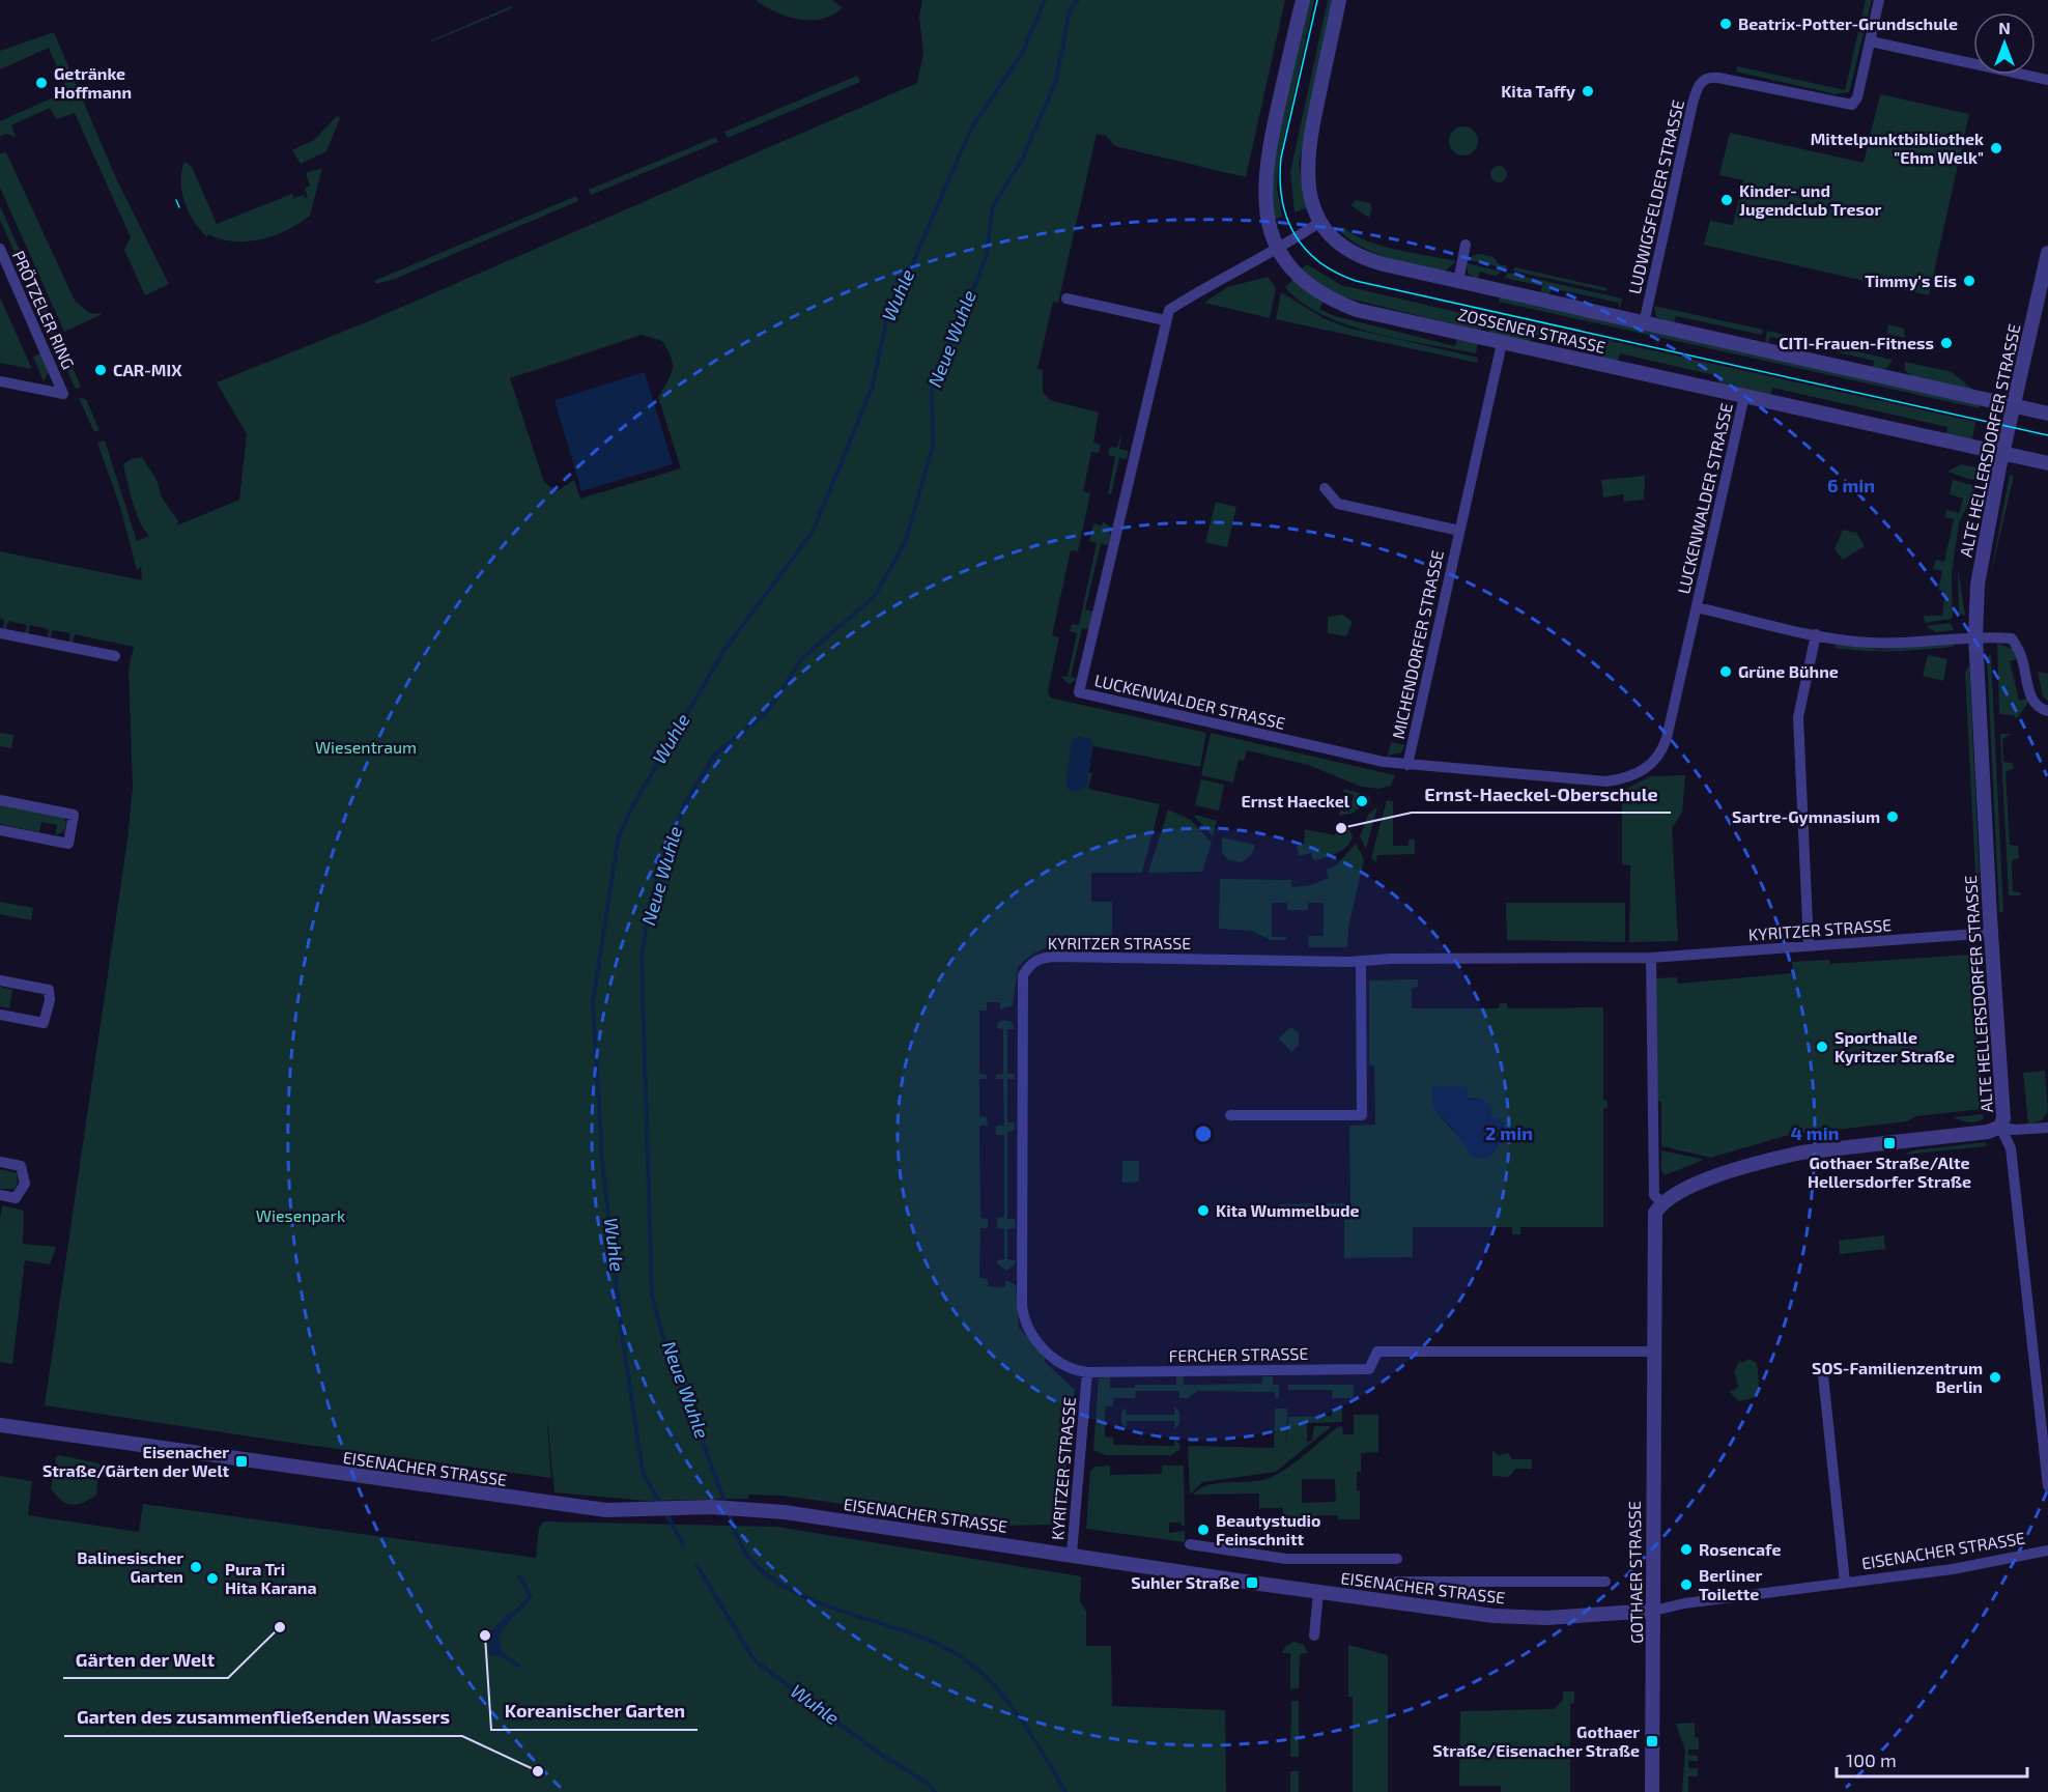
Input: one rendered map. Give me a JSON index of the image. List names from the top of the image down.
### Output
{
  "streets": {
    "street": [
      "LUDWIGSFELDER STRASSE",
      "PRÖTZELER RING",
      "ZOSSENER STRASSE",
      "ALTE HELLERSDORFER STRASSE",
      "LUCKENWALDER STRASSE",
      "MICHENDORFER STRASSE",
      "KYRITZER STRASSE",
      "FERCHER STRASSE",
      "EISENACHER STRASSE",
      "GOTHAER STRASSE"
    ]
  },
  "crossings": [
    ["LUDWIGSFELDER STRASSE", "ZOSSENER STRASSE"],
    ["ZOSSENER STRASSE", "ALTE HELLERSDORFER STRASSE"],
    ["ZOSSENER STRASSE", "LUCKENWALDER STRASSE"],
    ["ZOSSENER STRASSE", "MICHENDORFER STRASSE"],
    ["ALTE HELLERSDORFER STRASSE", "LUCKENWALDER STRASSE"],
    ["ALTE HELLERSDORFER STRASSE", "KYRITZER STRASSE"],
    ["LUCKENWALDER STRASSE", "MICHENDORFER STRASSE"],
    ["KYRITZER STRASSE", "FERCHER STRASSE"],
    ["KYRITZER STRASSE", "EISENACHER STRASSE"],
    ["FERCHER STRASSE", "GOTHAER STRASSE"],
    ["EISENACHER STRASSE", "GOTHAER STRASSE"]
  ],
  "water": ["Wuhle", "Neue Wuhle"],
  "parks": ["Wiesentraum", "Wiesenpark"],
  "places": {
    "other": [
      "Beatrix-Potter-Grundschule",
      "Getränke Hoffmann",
      "Kita Taffy",
      "Mittelpunktbibliothek \"Ehm Welk\"",
      "Kinder- und Jugendclub Tresor",
      "Timmy's Eis",
      "CITI-Frauen-Fitness",
      "CAR-MIX",
      "Grüne Bühne",
      "Ernst Haeckel",
      "Sartre-Gymnasium",
      "Ernst-Haeckel-Oberschule",
      "Sporthalle Kyritzer Straße",
      "Kita Wummelbude",
      "SOS-Familienzentrum Berlin",
      "Beautystudio Feinschnitt",
      "Rosencafe",
      "Balinesischer Garten",
      "Pura Tri Hita Karana",
      "Berliner Toilette",
      "Gärten der Welt",
      "Koreanischer Garten",
      "Garten des zusammenfließenden Wassers"
    ],
    "transit": [
      "Gothaer Straße/Alte Hellersdorfer Straße",
      "Eisenacher Straße/Gärten der Welt",
      "Suhler Straße",
      "Gothaer Straße/Eisenacher Straße"
    ]
  },
  "scale_bar": "100 m",
  "north": "top",
  "rings": ["6 min", "2 min", "4 min"]
}
